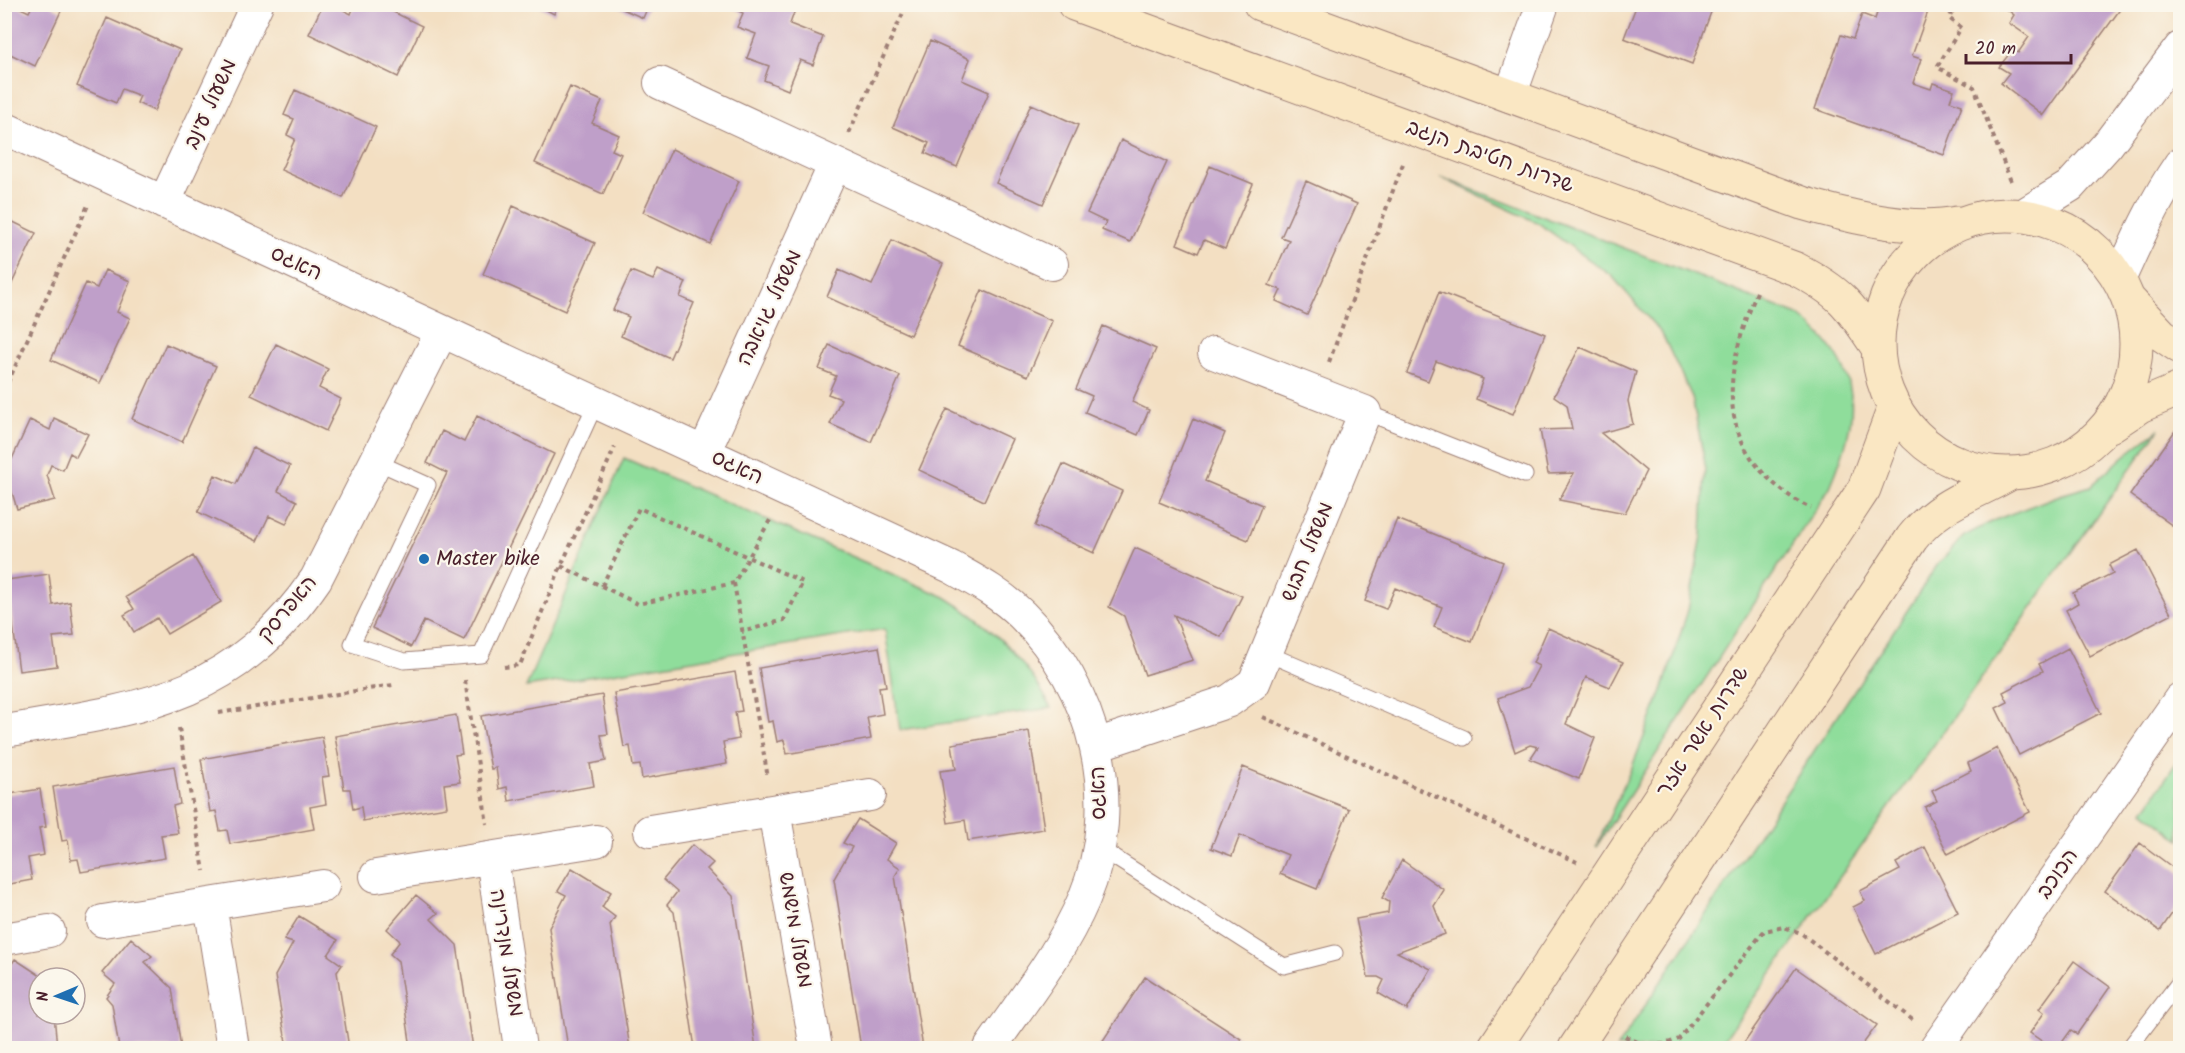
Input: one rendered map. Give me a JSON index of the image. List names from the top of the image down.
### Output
{
  "streets": {
    "street": [
      "משעול עינב",
      "שדרות חטיבת הנגב",
      "האגס",
      "משעול גויאבה",
      "משעול חבוש",
      "האפרסק",
      "שדרות אשר אזר",
      "הכוכב",
      "משעול מישמש",
      "משעול מנדרינה"
    ]
  },
  "crossings": [
    ["משעול עינב", "האגס"],
    ["האגס", "משעול גויאבה"],
    ["האגס", "משעול חבוש"],
    ["האגס", "האפרסק"]
  ],
  "places": ["Master bike"],
  "scale_bar": "20 m",
  "north": "left"
}
